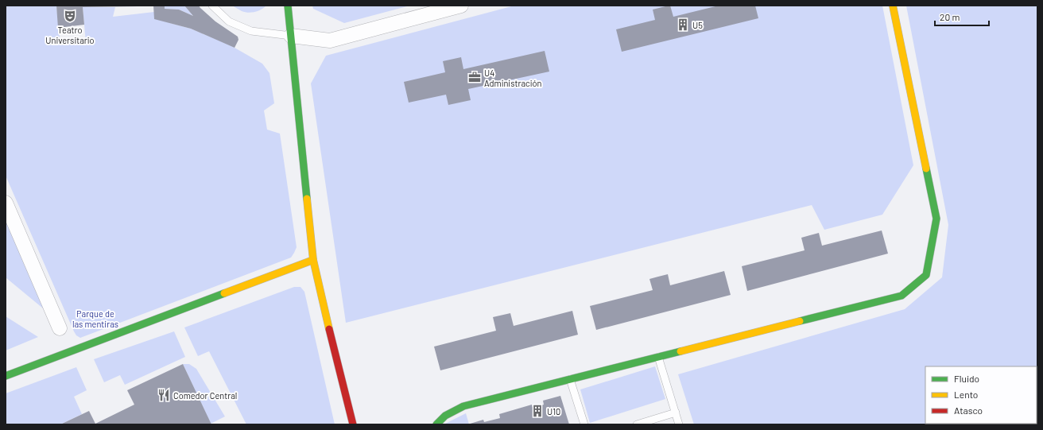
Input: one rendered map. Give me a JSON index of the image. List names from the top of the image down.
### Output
{
  "parks": ["Parque de las mentiras"],
  "places": {
    "theatre": ["Teatro Universitario"],
    "building": ["U5", "U10"],
    "office": ["U4 Administración"],
    "restaurant": ["Comedor Central"]
  },
  "legend": ["Fluido", "Lento", "Atasco"],
  "scale_bar": "20 m"
}
